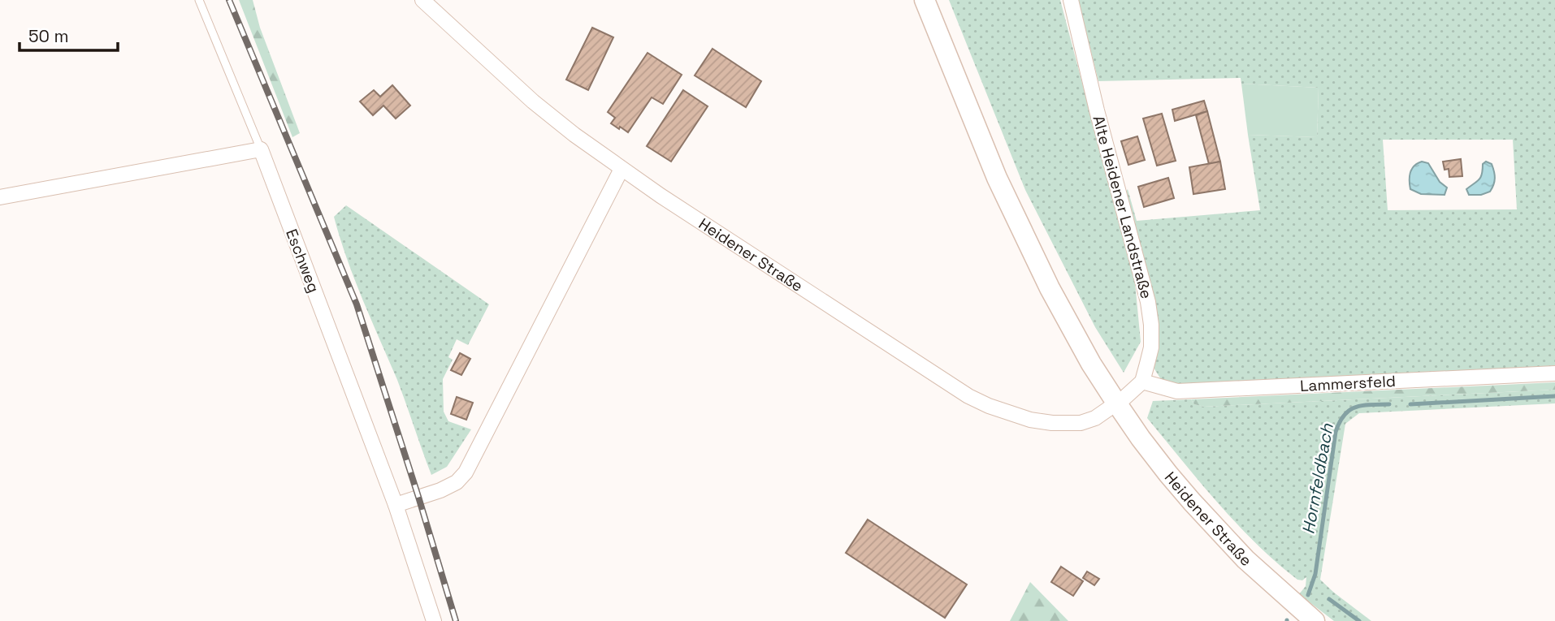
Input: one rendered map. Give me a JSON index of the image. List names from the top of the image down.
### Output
{
  "streets": {
    "main road": ["Heidener Straße"],
    "street": ["Alte Heidener Landstraße", "Eschweg", "Lammersfeld"]
  },
  "crossings": [
    ["Alte Heidener Landstraße", "Lammersfeld"]
  ],
  "water": ["Hornfeldbach"],
  "scale_bar": "50 m"
}
